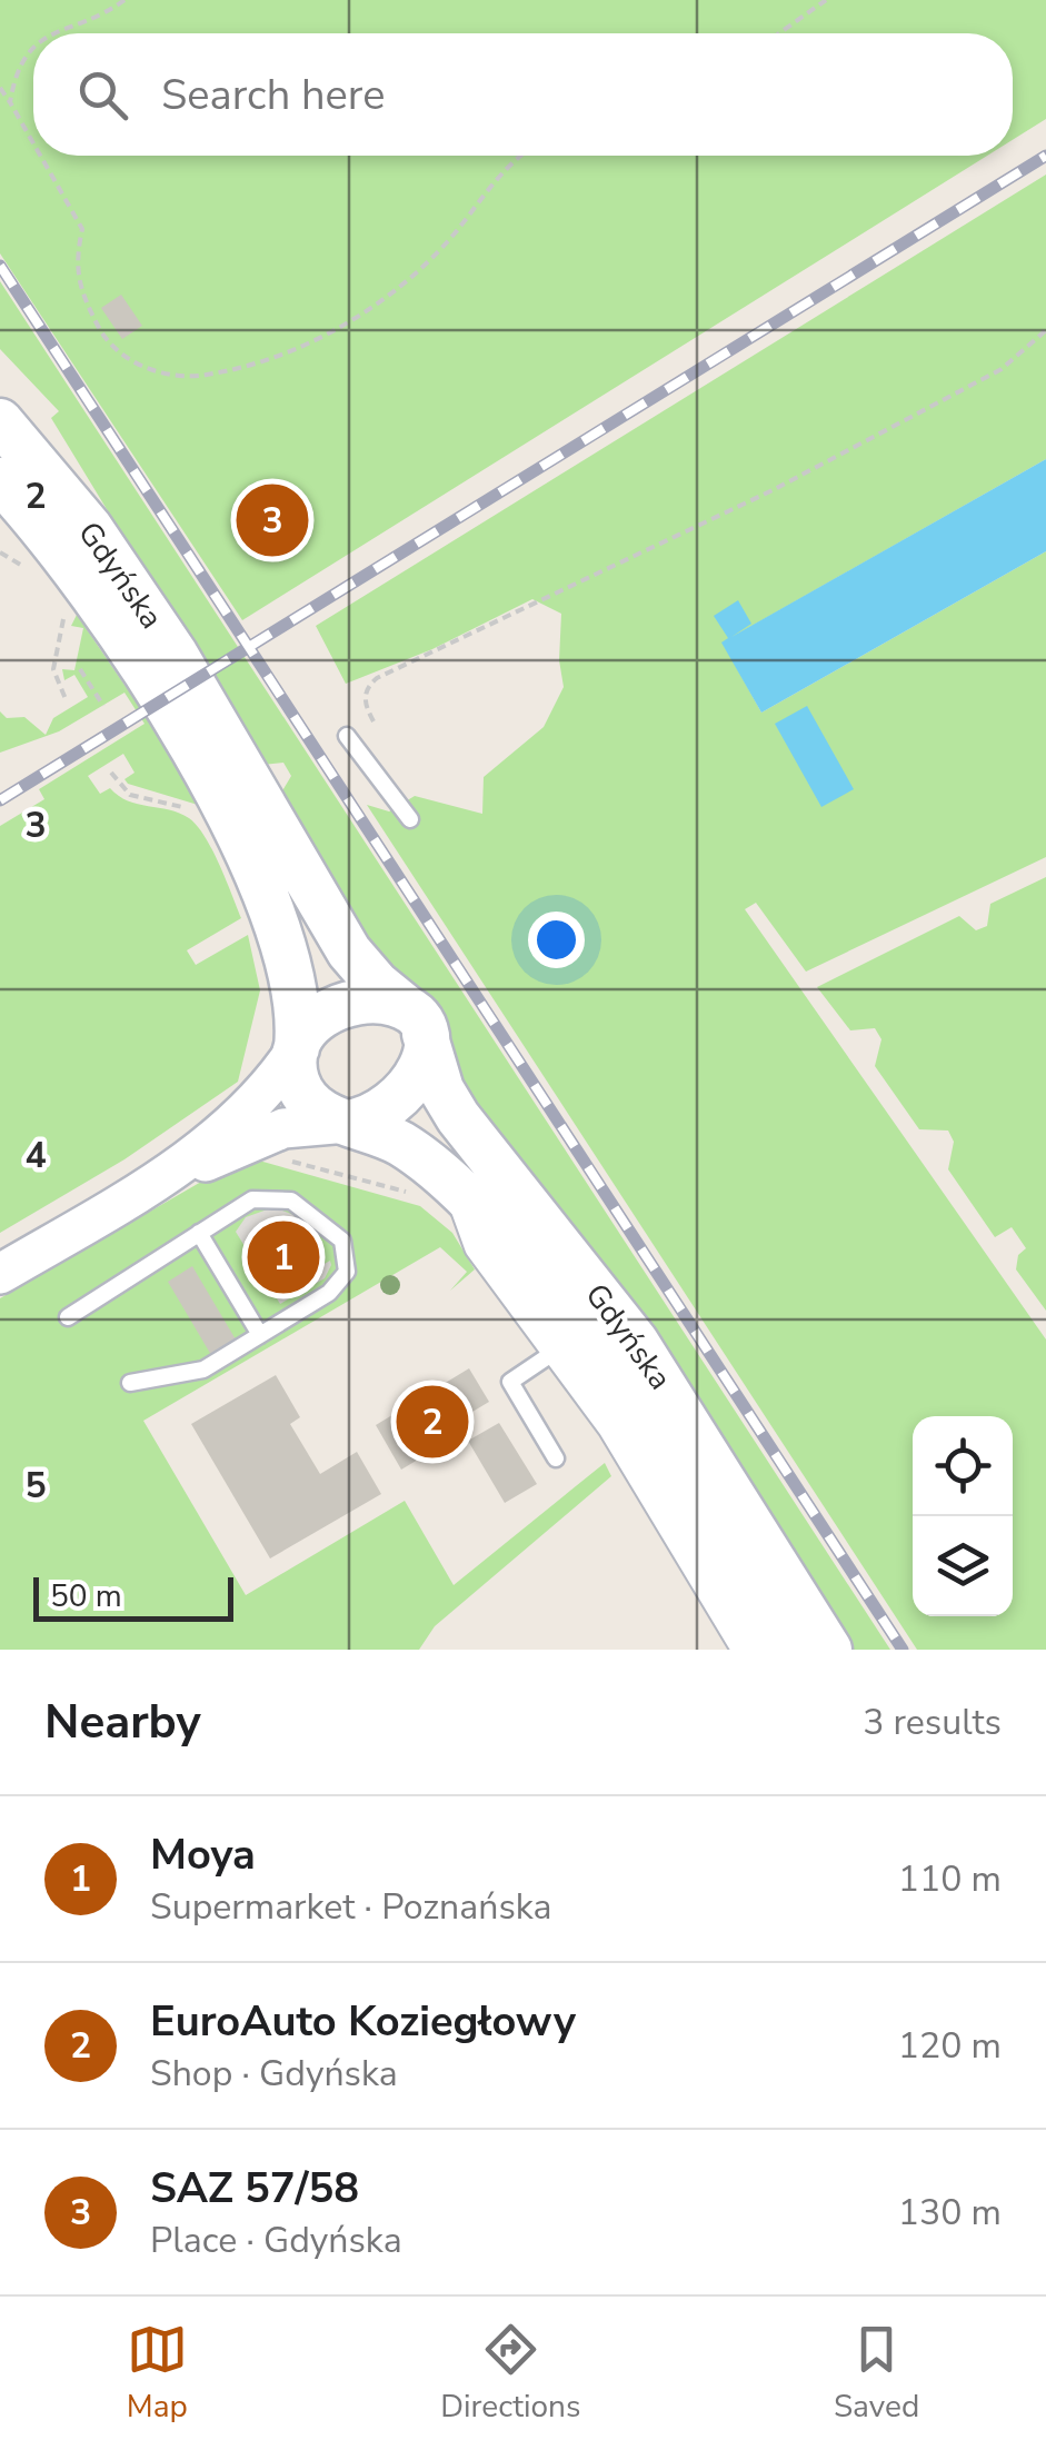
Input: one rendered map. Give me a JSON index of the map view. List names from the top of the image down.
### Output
{
  "streets": {
    "main road": ["Gdyńska"]
  },
  "scale_bar": "50 m",
  "page": {
    "search": "Search here",
    "pins": ["3", "1", "2"],
    "scale": "50 m",
    "heading": ["Nearby", "3 results"],
    "list": [
      {
        "mark": "1",
        "name": "Moya",
        "note": "Supermarket · Poznańska",
        "value": "110 m"
      },
      {
        "mark": "2",
        "name": "EuroAuto Koziegłowy",
        "note": "Shop · Gdyńska",
        "value": "120 m"
      },
      {
        "mark": "3",
        "name": "SAZ 57/58",
        "note": "Place · Gdyńska",
        "value": "130 m"
      }
    ],
    "nav": ["Map", "Directions", "Saved"]
  },
  "grid": {
    "rows": [
      "2",
      "3",
      "4",
      "5"
    ]
  }
}
